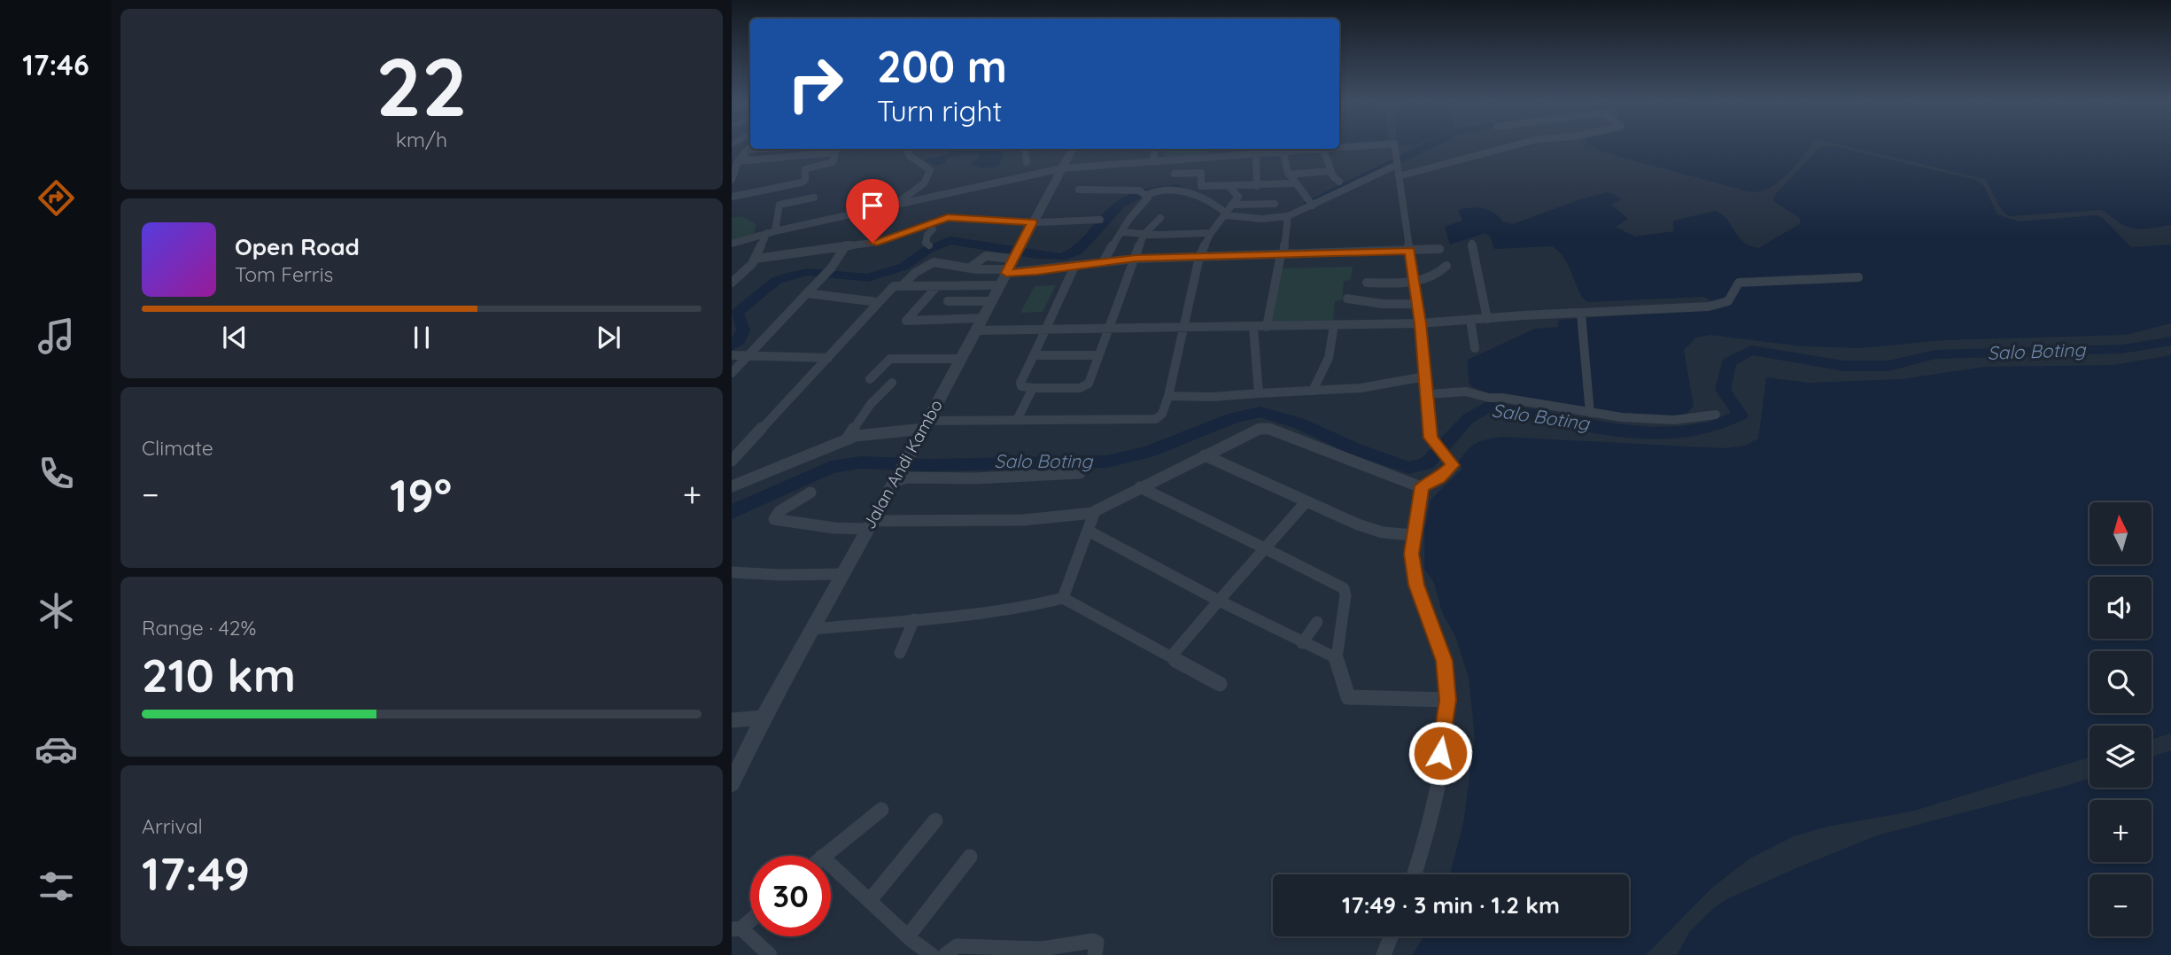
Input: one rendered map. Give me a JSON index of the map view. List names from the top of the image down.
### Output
{
  "streets": {
    "street": ["Jalan Andi Kambo"]
  },
  "water": ["Salo Boting"],
  "north": "top",
  "page": {
    "tabs": "17:46",
    "tile": [
      ["22", "km/h"],
      "Climate",
      ["Range · 42%", "210 km"],
      ["Arrival", "17:49"]
    ],
    "turn": ["200 m", "Turn right"],
    "song": ["Open Road", "Tom Ferris"],
    "heat": ["−", "19°", "+"],
    "map_buttons": ["+", "−"],
    "limit": "30",
    "trip": "17:49 · 3 min · 1.2 km"
  }
}
